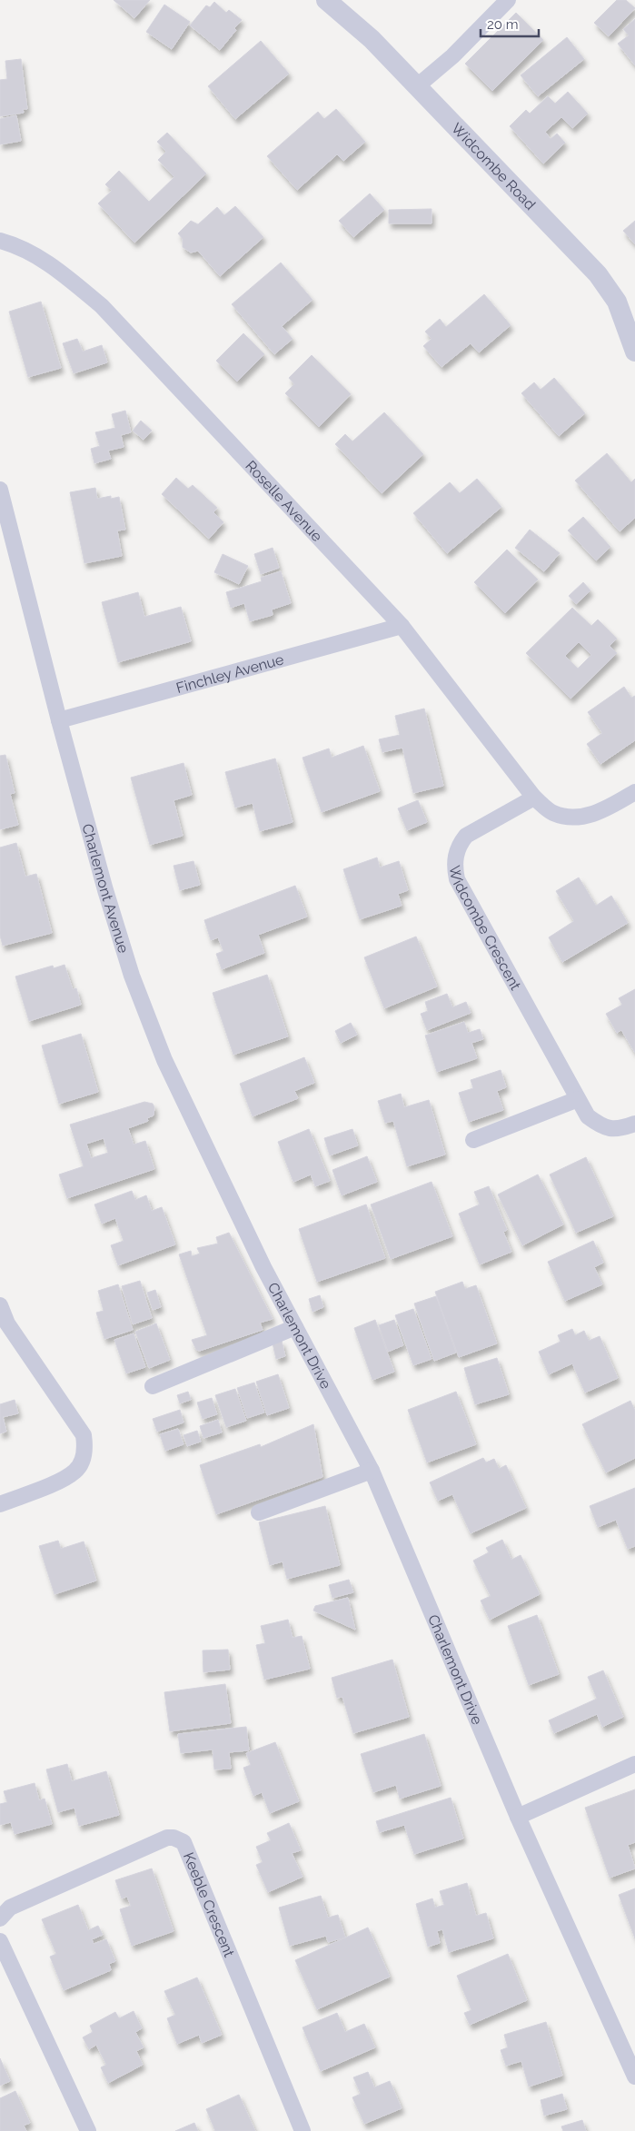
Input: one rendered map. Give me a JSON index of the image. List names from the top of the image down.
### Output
{
  "streets": {
    "street": [
      "Widcombe Road",
      "Roselle Avenue",
      "Finchley Avenue",
      "Charlemont Avenue",
      "Widcombe Crescent",
      "Charlemont Drive",
      "Keeble Crescent"
    ]
  },
  "crossings": [
    ["Roselle Avenue", "Finchley Avenue"],
    ["Roselle Avenue", "Widcombe Crescent"],
    ["Finchley Avenue", "Charlemont Avenue"],
    ["Charlemont Avenue", "Charlemont Drive"]
  ],
  "scale_bar": "20 m"
}
